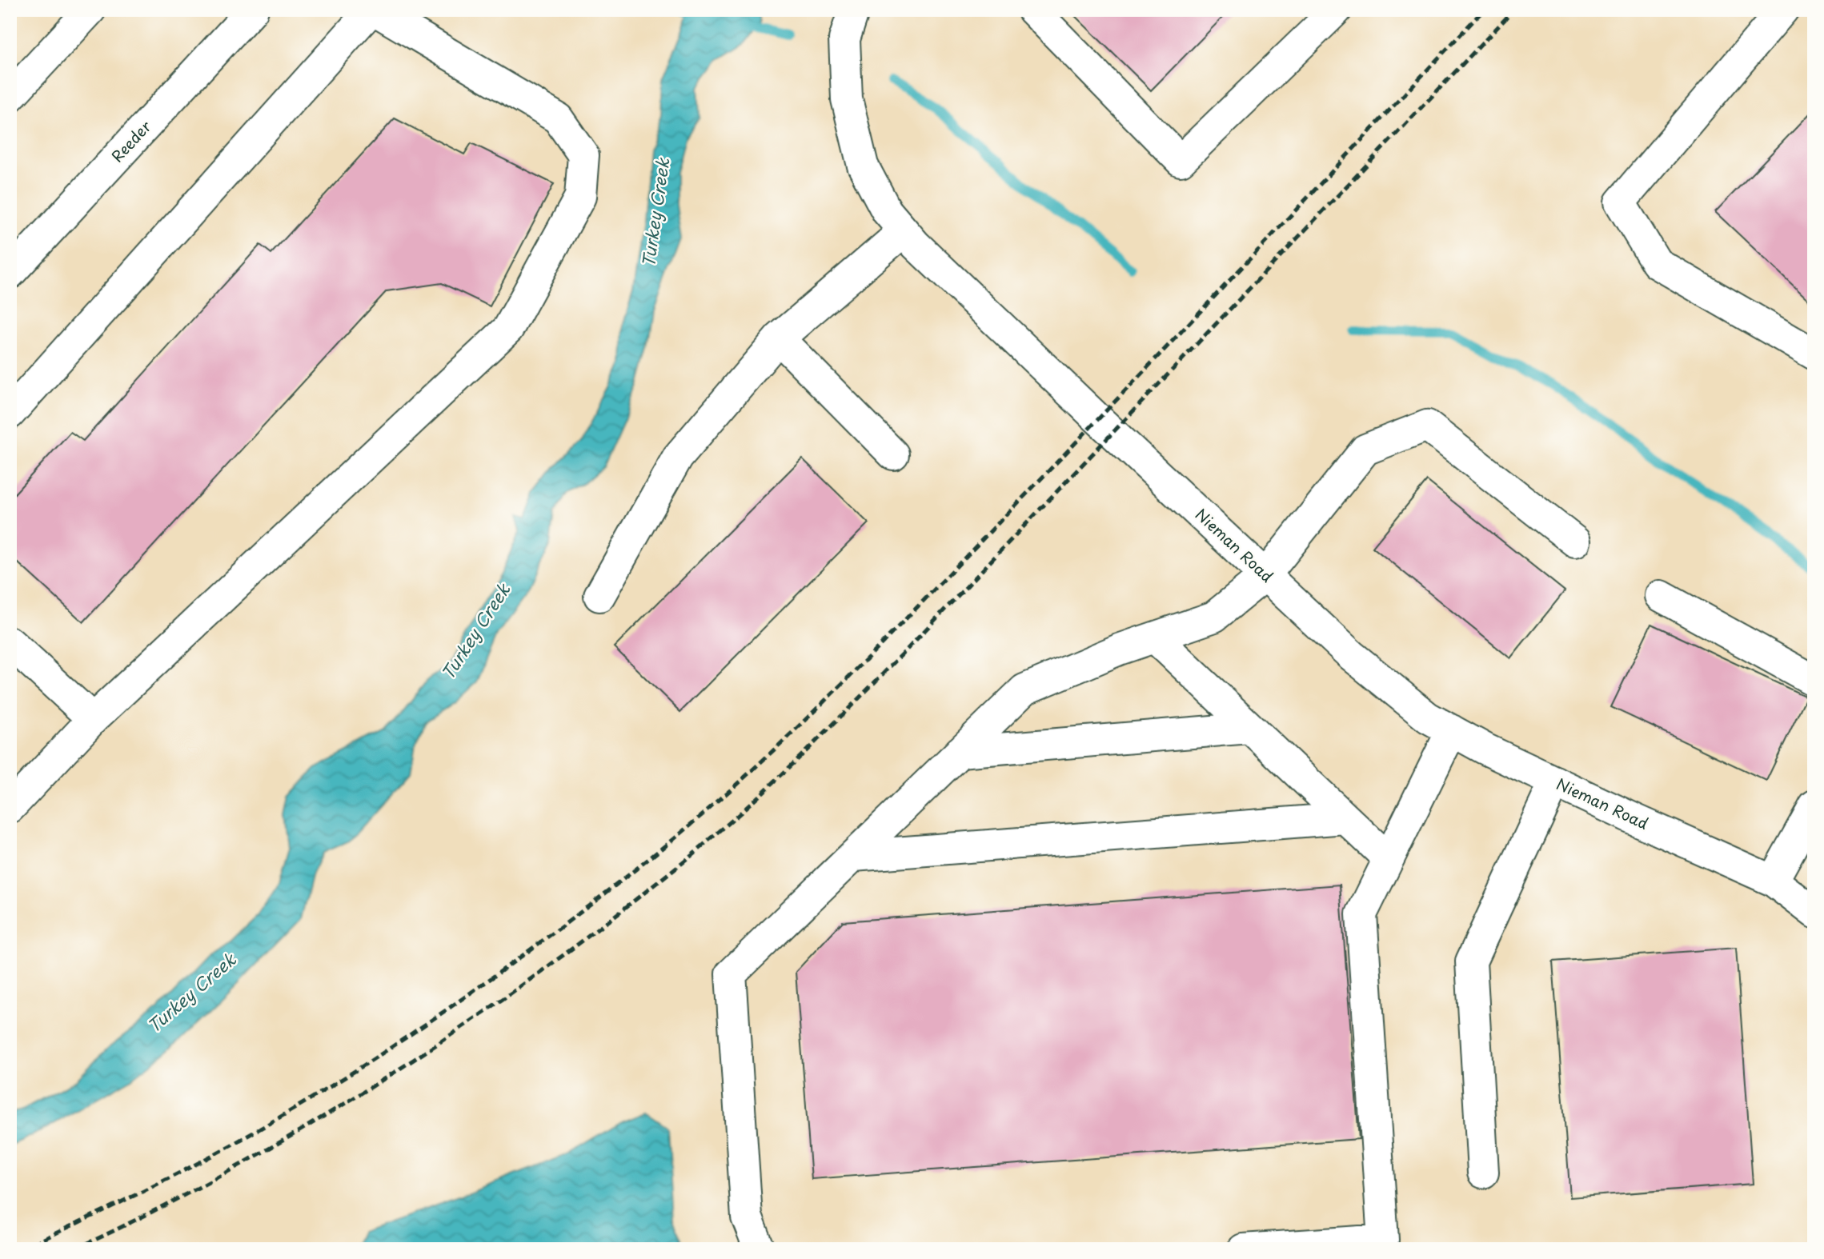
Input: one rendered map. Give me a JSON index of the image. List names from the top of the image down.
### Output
{
  "streets": {
    "street": ["Reeder", "Nieman Road"]
  },
  "water": ["Turkey Creek"]
}
